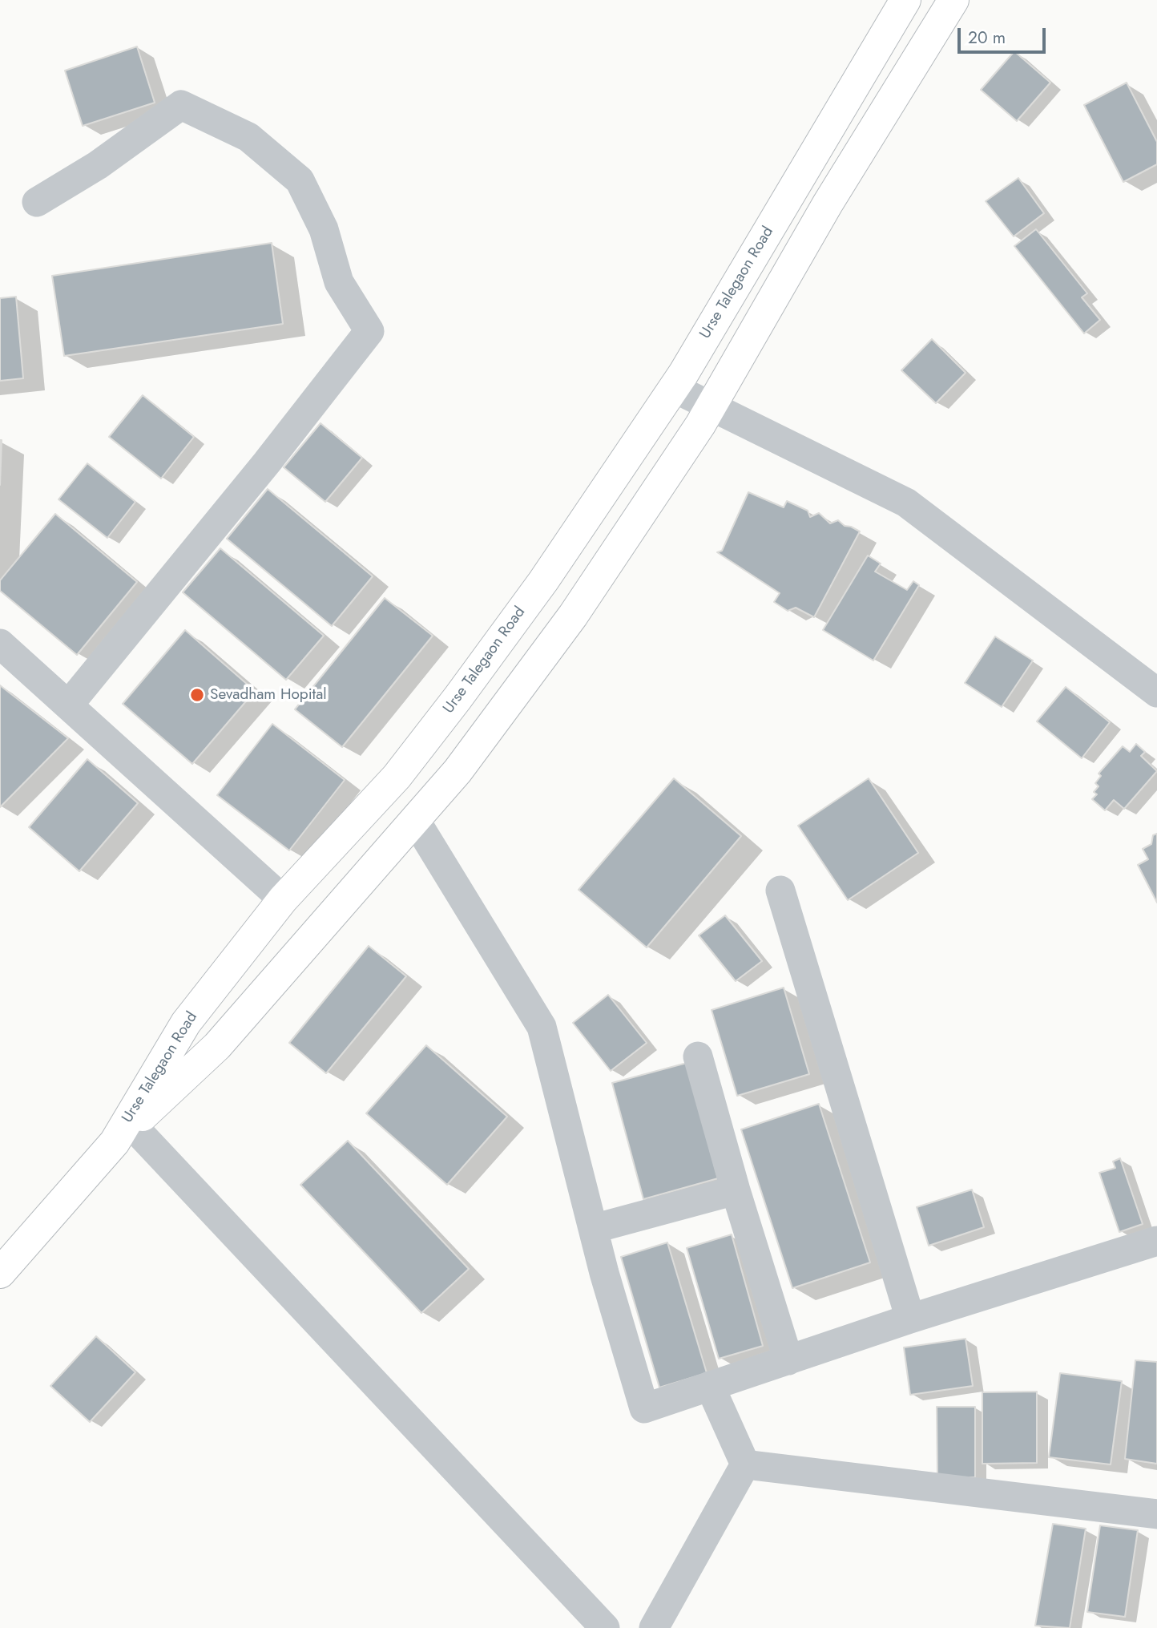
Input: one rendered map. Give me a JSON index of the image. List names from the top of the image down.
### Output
{
  "streets": {
    "highway": ["Urse Talegaon Road"]
  },
  "places": ["Sevadham Hopital"],
  "scale_bar": "20 m"
}
